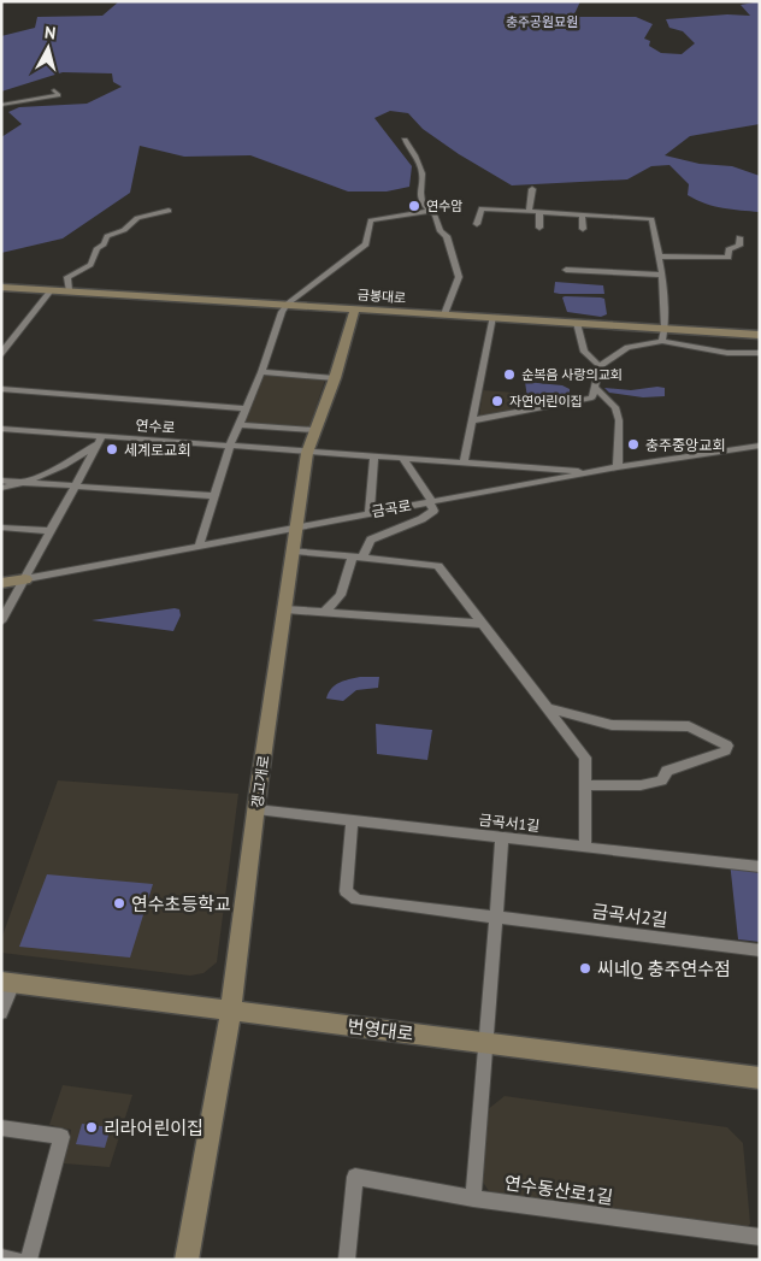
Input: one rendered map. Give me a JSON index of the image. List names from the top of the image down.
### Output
{
  "streets": {
    "street": [
      "금봉대로",
      "연수로",
      "금곡로",
      "갱고개로",
      "금곡서1길",
      "금곡서2길",
      "번영대로",
      "연수동산로1길"
    ]
  },
  "crossings": [
    ["금봉대로", "갱고개로"],
    ["연수로", "금곡로"],
    ["연수로", "갱고개로"],
    ["금곡로", "갱고개로"],
    ["갱고개로", "금곡서1길"],
    ["갱고개로", "번영대로"],
    ["금곡서1길", "금곡서2길"]
  ],
  "parks": ["충주공원묘원"],
  "places": [
    "연수암",
    "순복음 사랑의교회",
    "자연어린이집",
    "충주중앙교회",
    "세계로교회",
    "연수초등학교",
    "씨네Q 충주연수점",
    "리라어린이집"
  ],
  "north": "top"
}
